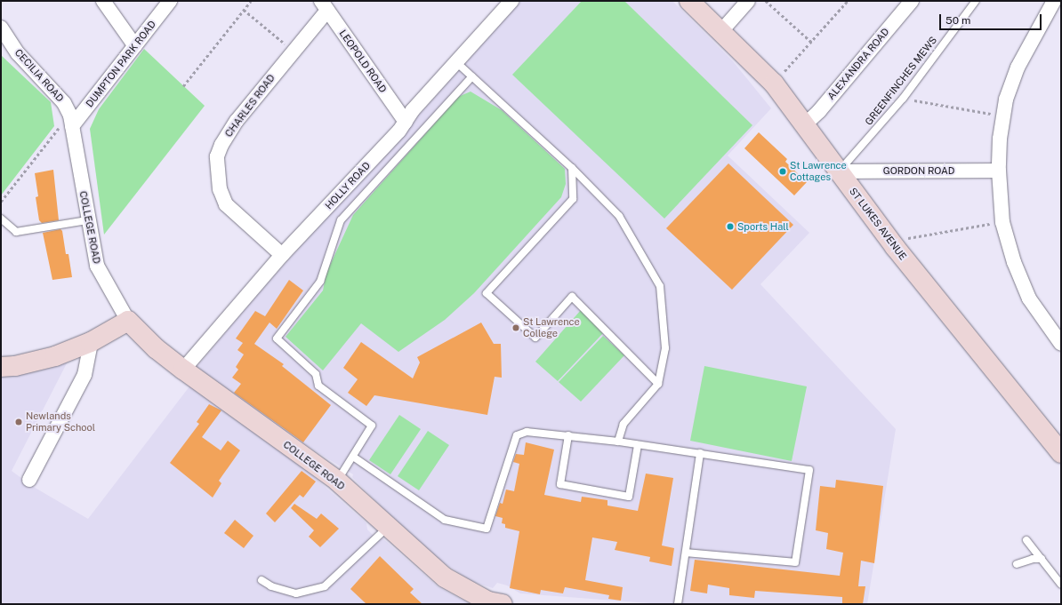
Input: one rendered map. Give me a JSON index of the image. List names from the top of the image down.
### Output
{
  "streets": {
    "street": [
      "LEOPOLD ROAD",
      "DUMPTON PARK ROAD",
      "ALEXANDRA ROAD",
      "CECILIA ROAD",
      "CHARLES ROAD",
      "GORDON ROAD",
      "HOLLY ROAD",
      "ST LUKES AVENUE",
      "COLLEGE ROAD"
    ],
    "lane": ["GREENFINCHES MEWS"]
  },
  "crossings": [
    ["LEOPOLD ROAD", "CHARLES ROAD"],
    ["LEOPOLD ROAD", "HOLLY ROAD"],
    ["DUMPTON PARK ROAD", "CECILIA ROAD"],
    ["DUMPTON PARK ROAD", "COLLEGE ROAD"],
    ["ALEXANDRA ROAD", "ST LUKES AVENUE"],
    ["CECILIA ROAD", "COLLEGE ROAD"],
    ["GREENFINCHES MEWS", "GORDON ROAD"],
    ["GREENFINCHES MEWS", "ST LUKES AVENUE"],
    ["CHARLES ROAD", "HOLLY ROAD"],
    ["GORDON ROAD", "ST LUKES AVENUE"],
    ["HOLLY ROAD", "COLLEGE ROAD"]
  ],
  "places": [
    "St Lawrence Cottages",
    "Sports Hall",
    "St Lawrence College",
    "Newlands Primary School"
  ],
  "scale_bar": "50 m"
}
